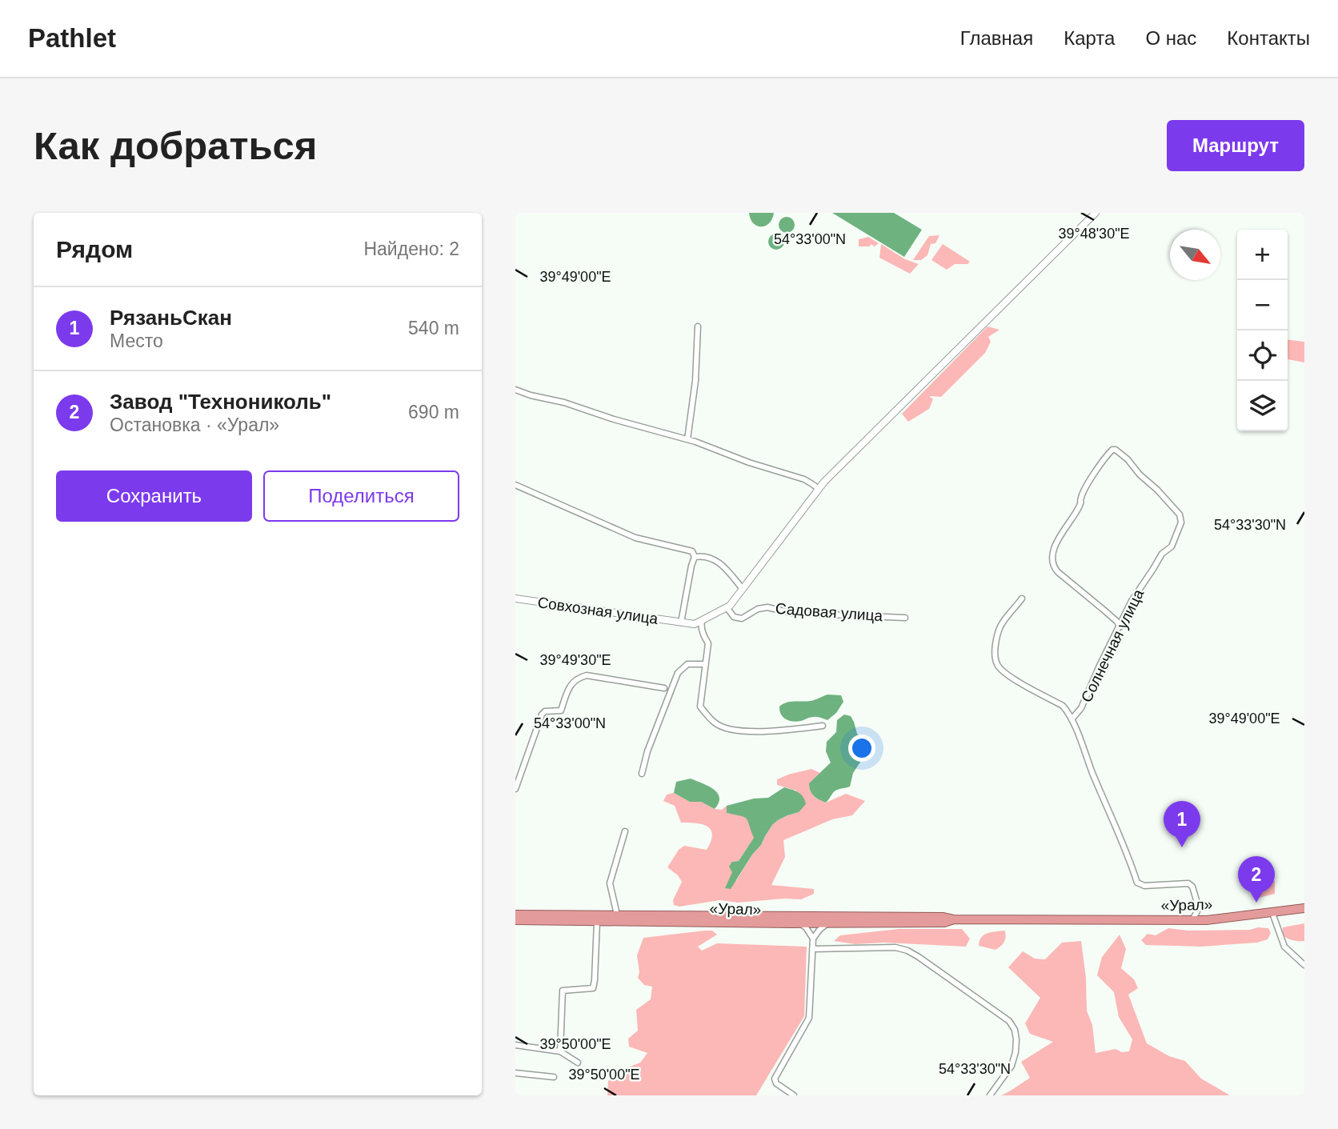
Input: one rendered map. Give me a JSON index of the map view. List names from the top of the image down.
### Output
{
  "streets": {
    "highway": ["«Урал»"],
    "street": ["Совхозная улица", "Садовая улица", "Солнечная улица"]
  },
  "north": "bottom right",
  "page": {
    "header": "Pathlet",
    "nav": [
      "Главная",
      "Карта",
      "О нас",
      "Контакты"
    ],
    "buttons": [
      "Маршрут",
      ["Сохранить", "Поделиться"]
    ],
    "title": "Как добраться",
    "heading": ["Рядом", "Найдено: 2"],
    "map_buttons": ["+", "−"],
    "list": [
      {
        "mark": "1",
        "name": "РязаньСкан",
        "note": "Место",
        "value": "540 m"
      },
      {
        "mark": "2",
        "name": "Завод \"Технониколь\"",
        "note": "Остановка · «Урал»",
        "value": "690 m"
      }
    ],
    "pins": ["1", "2"]
  },
  "coordinates": [
    "39°48'30\"E",
    "54°33'00\"N",
    "39°49'00\"E",
    "54°33'30\"N",
    "39°49'30\"E",
    "39°50'00\"E"
  ]
}
